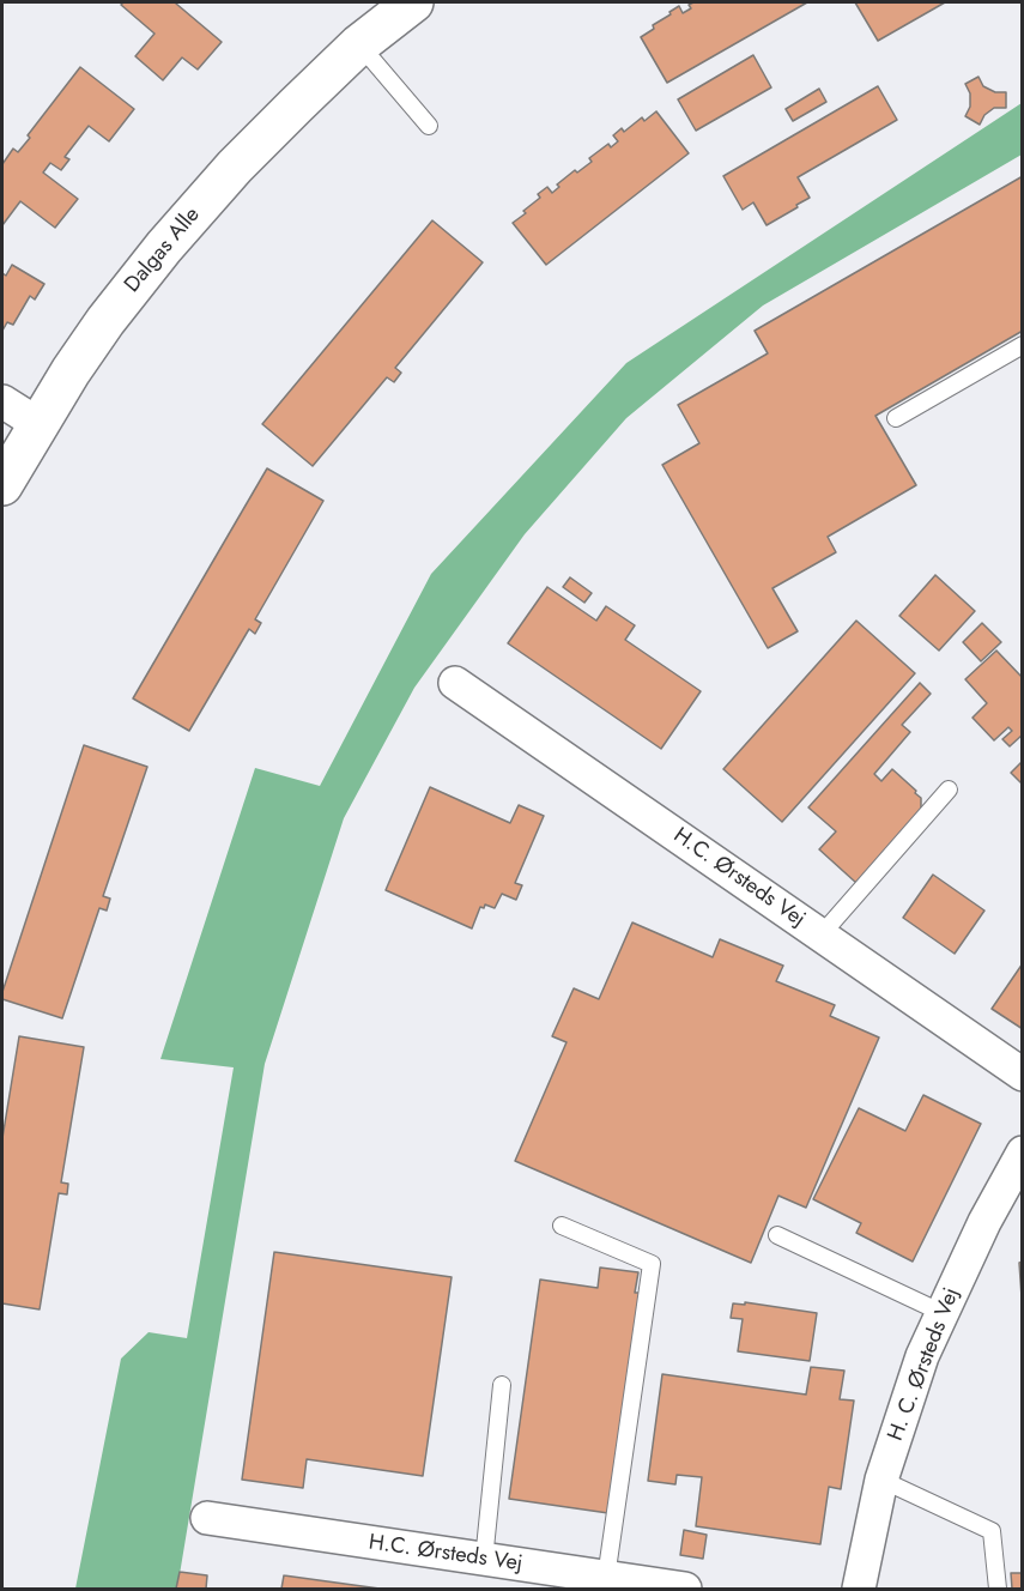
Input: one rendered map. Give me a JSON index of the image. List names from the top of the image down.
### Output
{
  "streets": {
    "street": ["Dalgas Alle", "H.C. Ørsteds Vej", "H. C. Ørsteds Vej"]
  }
}
